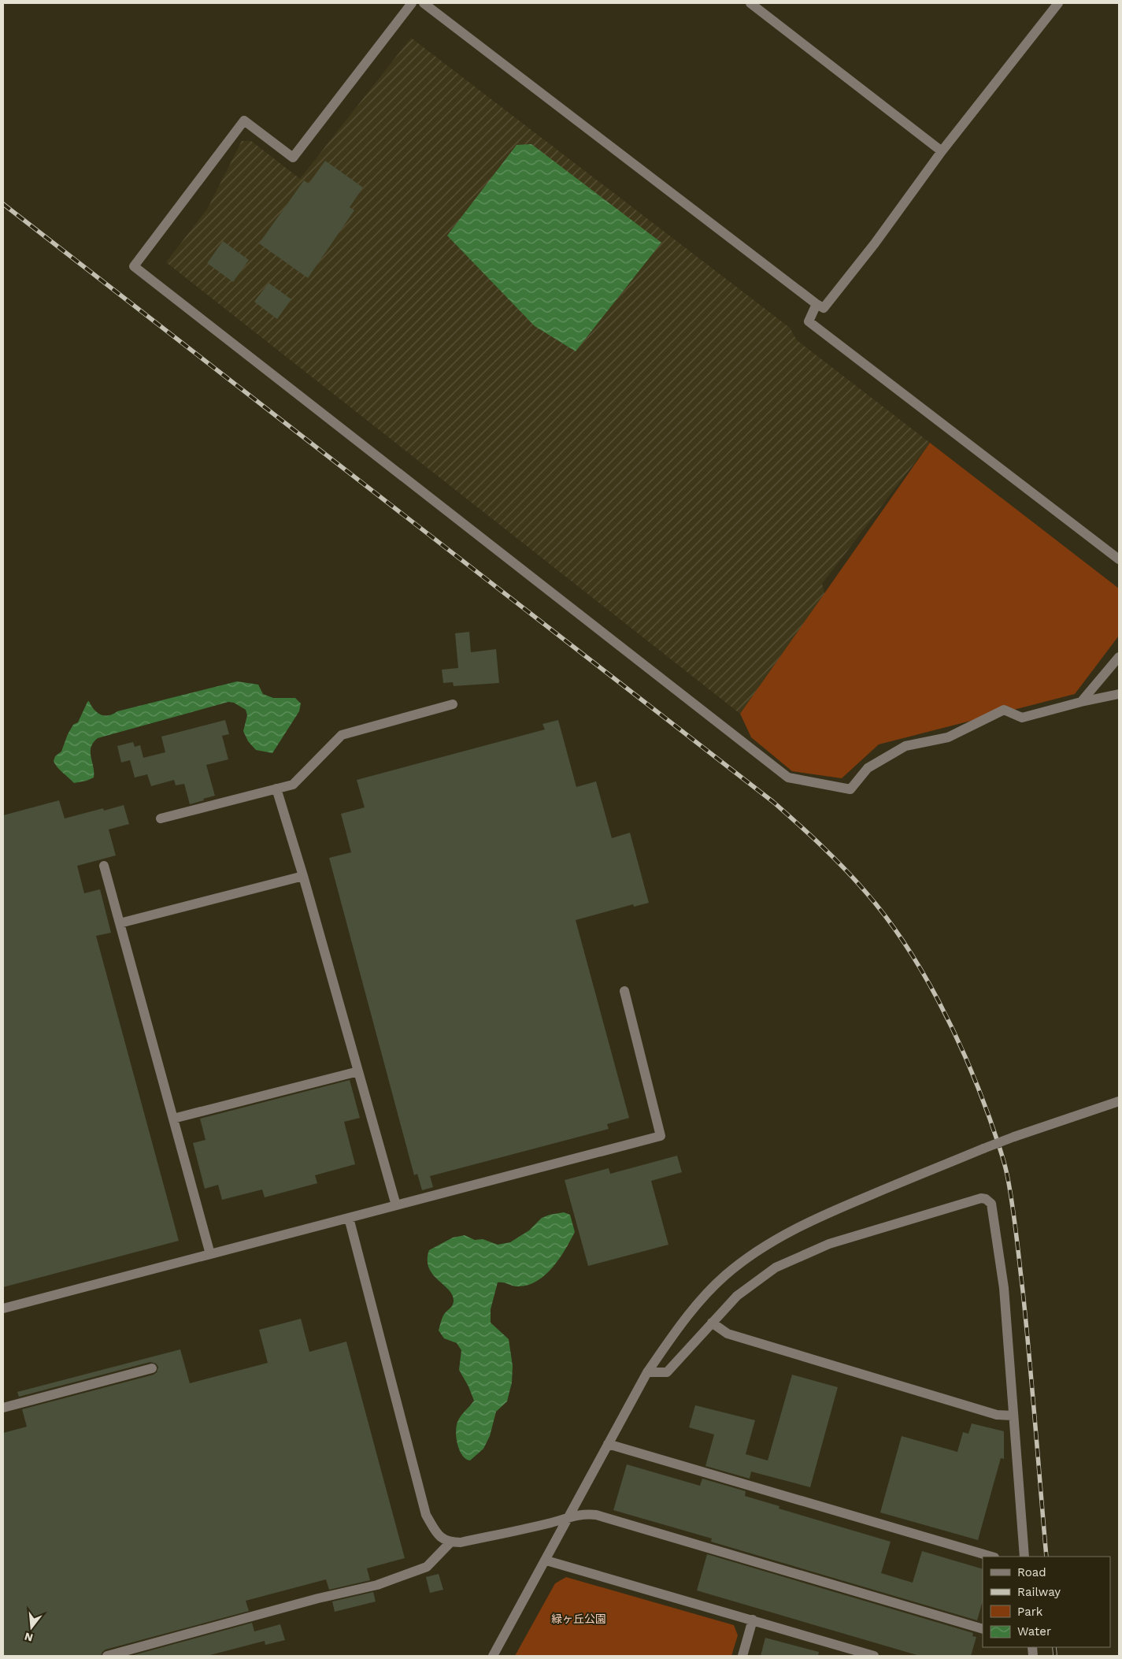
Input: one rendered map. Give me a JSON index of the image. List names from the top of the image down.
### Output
{
  "parks": ["緑ヶ丘公園"],
  "legend": [
    "Road",
    "Railway",
    "Park",
    "Water"
  ],
  "north": "bottom"
}
